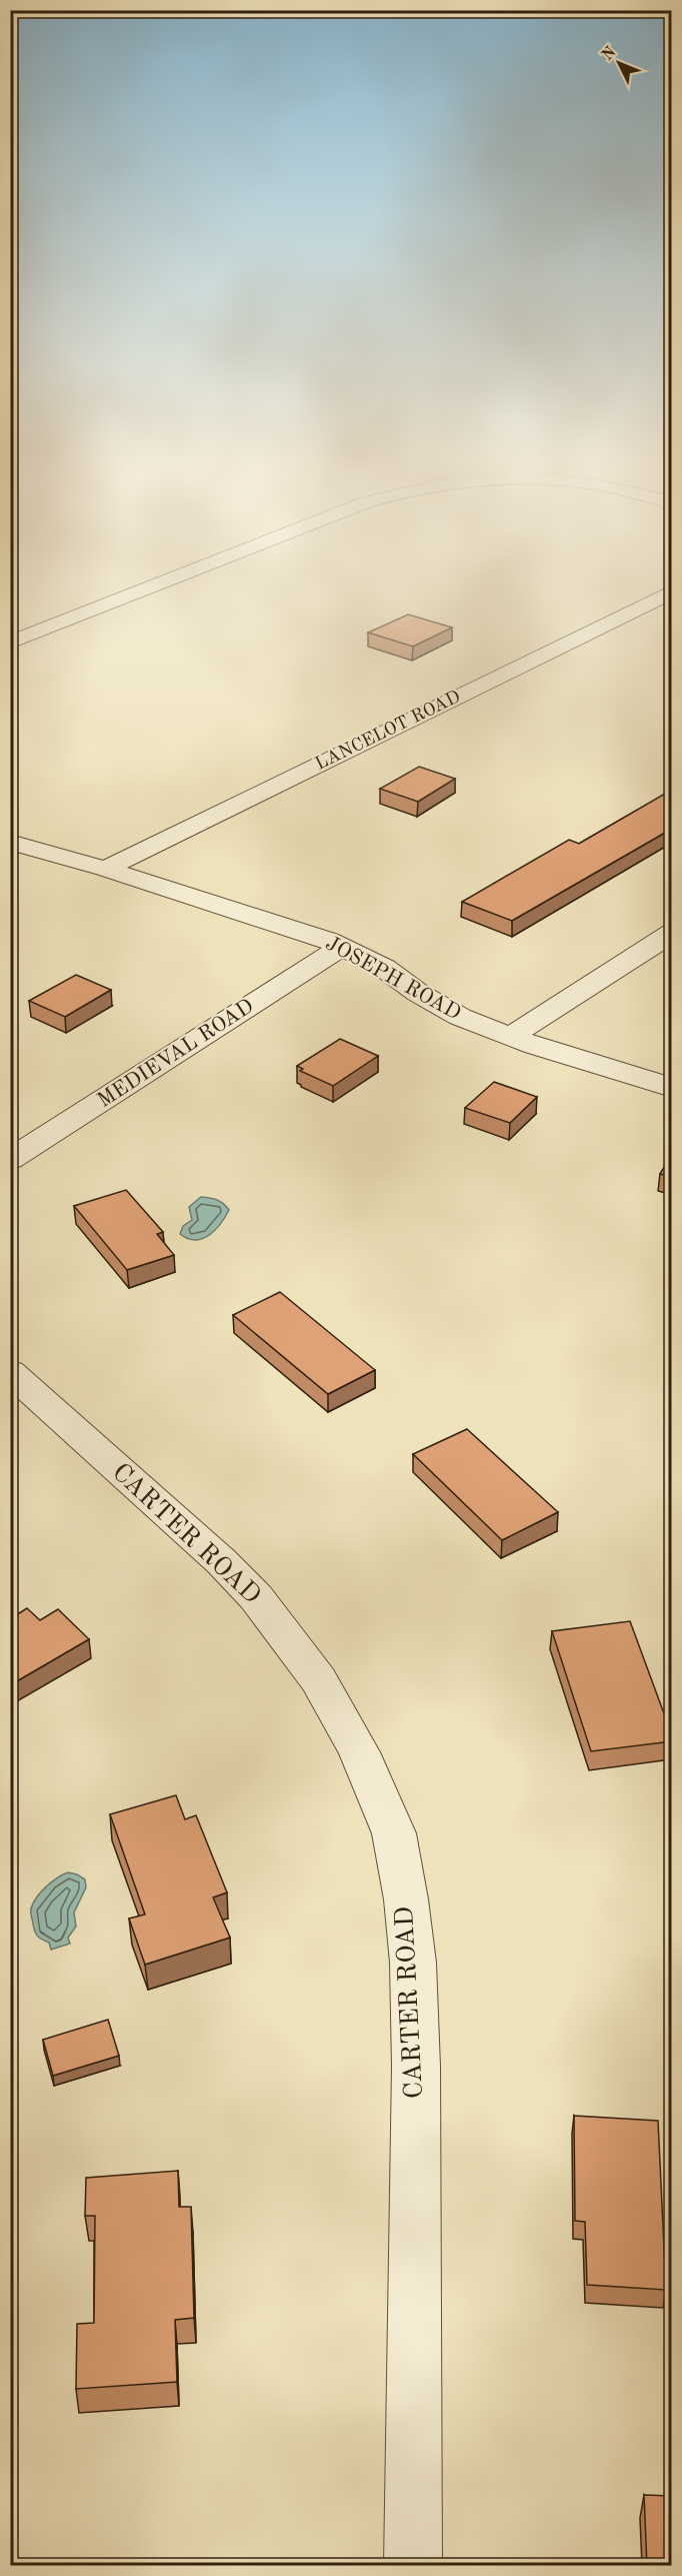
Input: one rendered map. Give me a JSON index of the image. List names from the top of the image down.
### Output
{
  "streets": {
    "street": [
      "LANCELOT ROAD",
      "JOSEPH ROAD",
      "MEDIEVAL ROAD",
      "CARTER ROAD"
    ]
  },
  "crossings": [
    ["LANCELOT ROAD", "JOSEPH ROAD"],
    ["JOSEPH ROAD", "MEDIEVAL ROAD"]
  ],
  "north": "top left"
}
